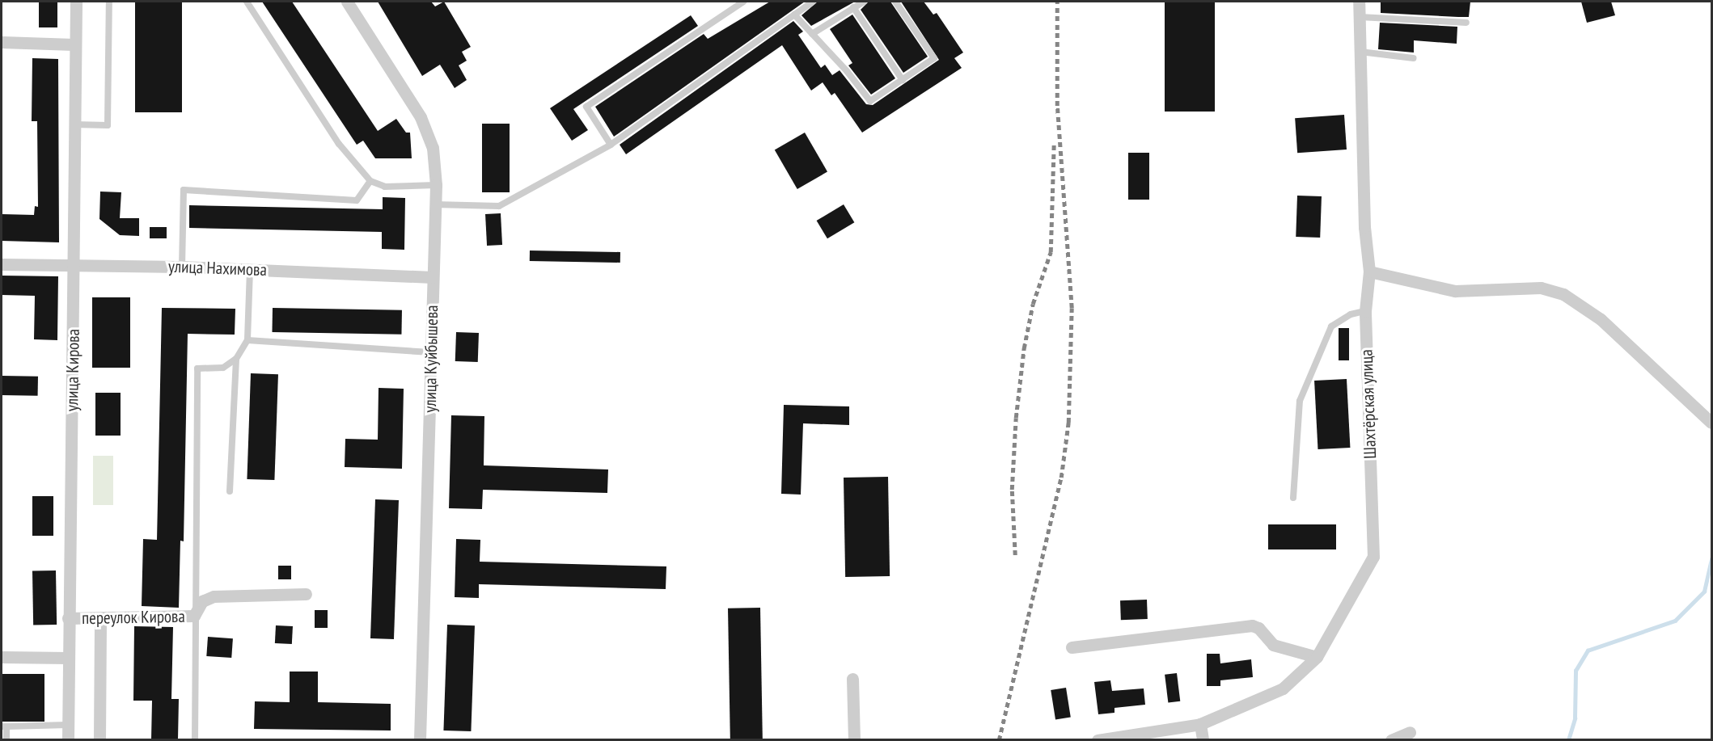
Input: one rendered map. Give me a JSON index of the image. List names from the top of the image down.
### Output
{
  "streets": {
    "street": [
      "улица Нахимова",
      "улица Куйбышева",
      "улица Кирова",
      "Шахтёрская улица",
      "переулок Кирова"
    ]
  },
  "crossings": [
    ["улица Нахимова", "улица Куйбышева"],
    ["улица Нахимова", "улица Кирова"],
    ["улица Кирова", "переулок Кирова"]
  ]
}
